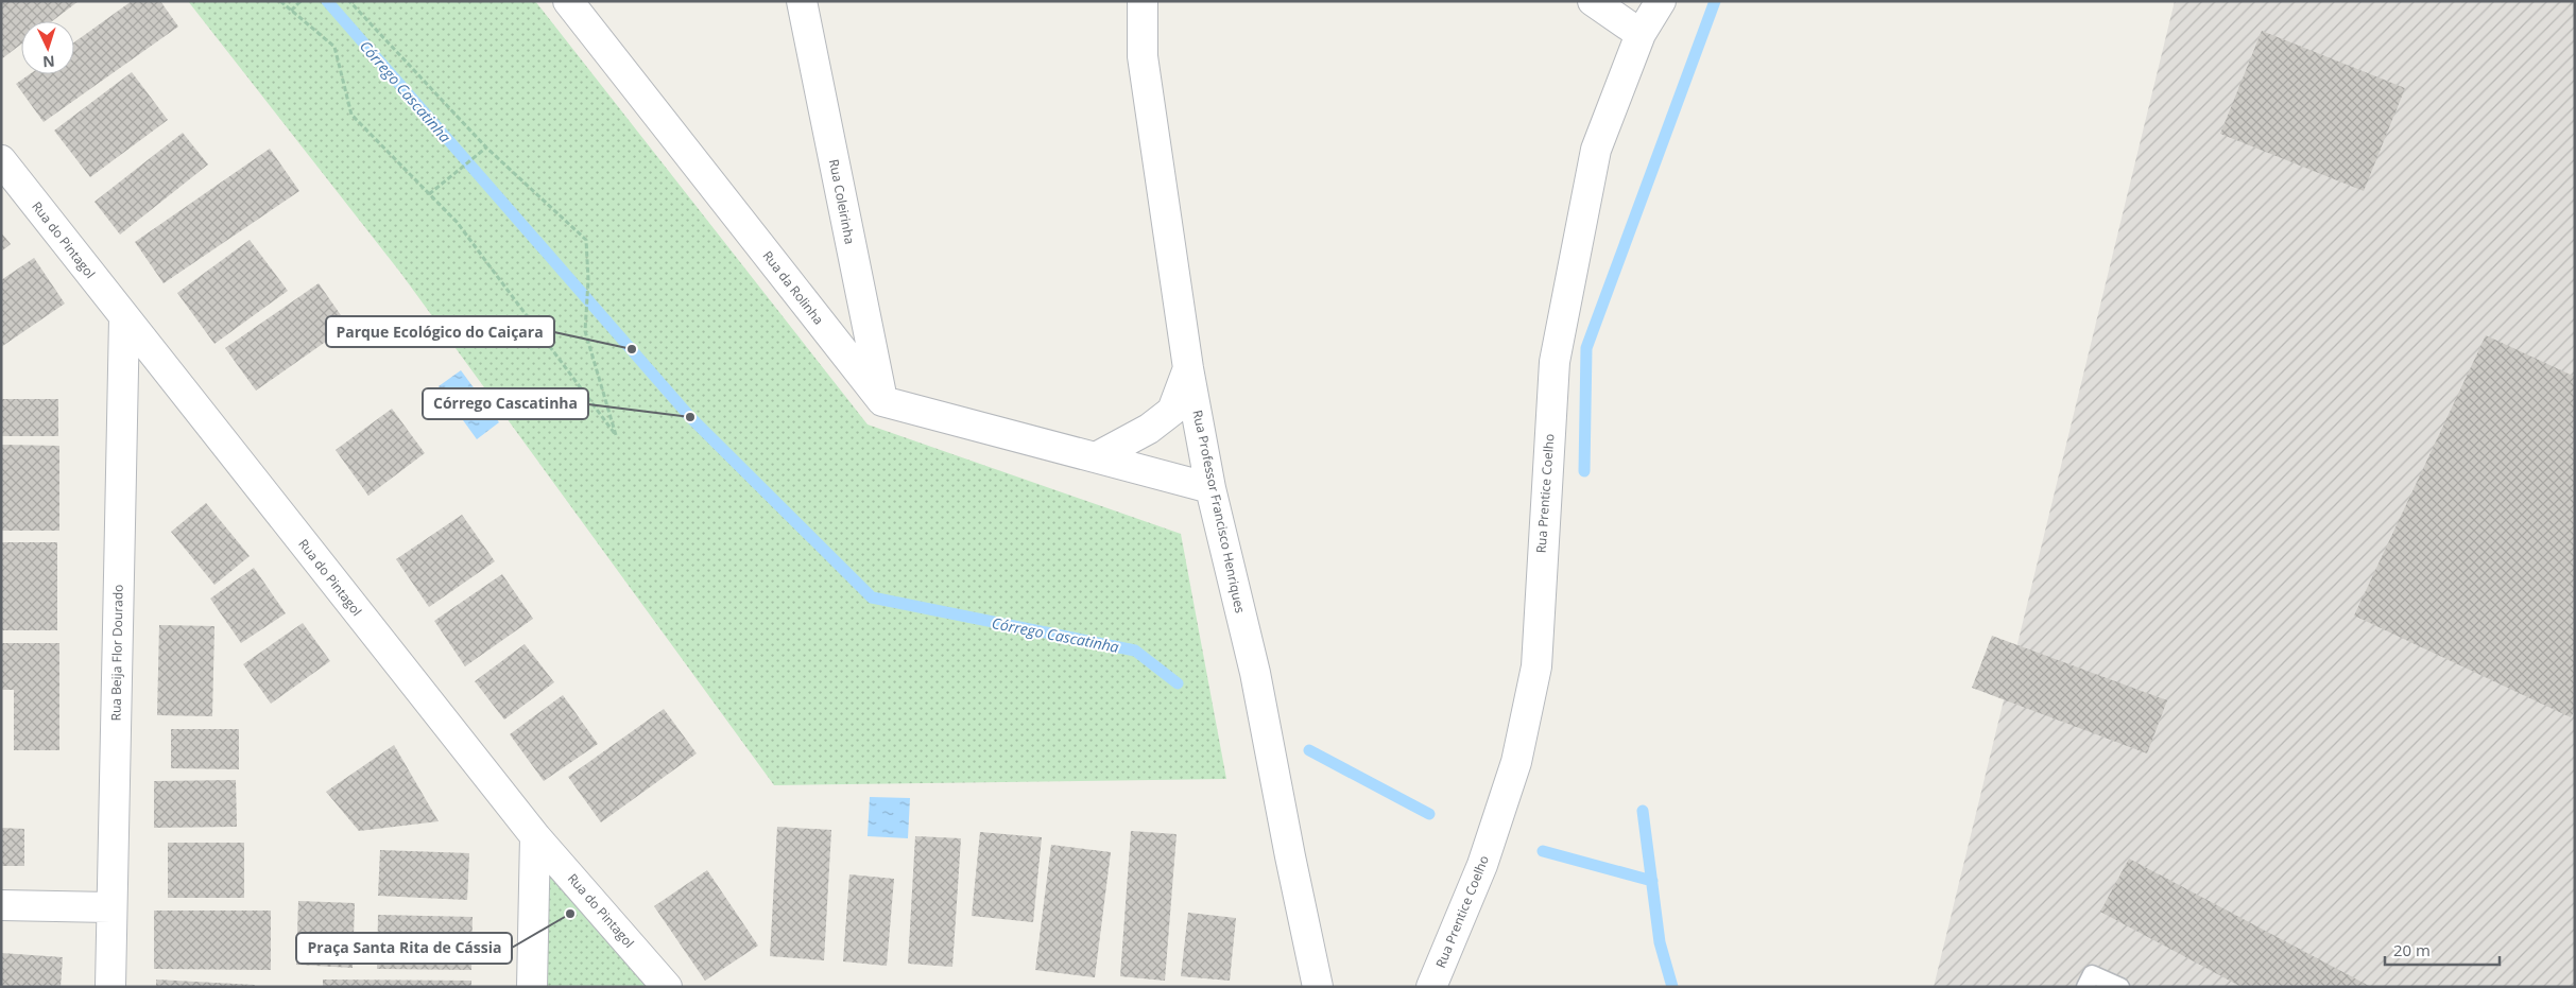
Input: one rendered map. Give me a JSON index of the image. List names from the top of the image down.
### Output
{
  "streets": {
    "street": [
      "Rua Coleirinha",
      "Rua do Pintagol",
      "Rua da Rolinha",
      "Rua Prentice Coelho",
      "Rua Professor Francisco Henriques",
      "Rua Beija Flor Dourado"
    ]
  },
  "crossings": [
    ["Rua Coleirinha", "Rua da Rolinha"],
    ["Rua do Pintagol", "Rua Beija Flor Dourado"]
  ],
  "water": ["Córrego Cascatinha"],
  "places": ["Parque Ecológico do Caiçara", "Córrego Cascatinha", "Praça Santa Rita de Cássia"],
  "scale_bar": "20 m",
  "north": "bottom"
}
